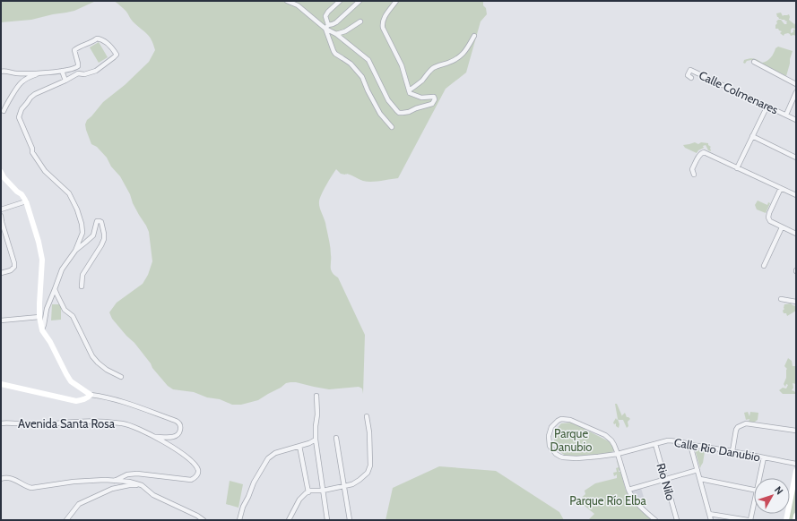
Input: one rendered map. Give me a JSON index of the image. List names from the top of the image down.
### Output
{
  "streets": {
    "street": [
      "Calle Colmenares",
      "Avenida Santa Rosa",
      "Calle Rio Danubio",
      "Rio Nilo"
    ]
  },
  "crossings": [
    ["Calle Rio Danubio", "Rio Nilo"]
  ],
  "parks": ["Parque Danubio", "Parque Río Elba"],
  "north": "top right"
}
